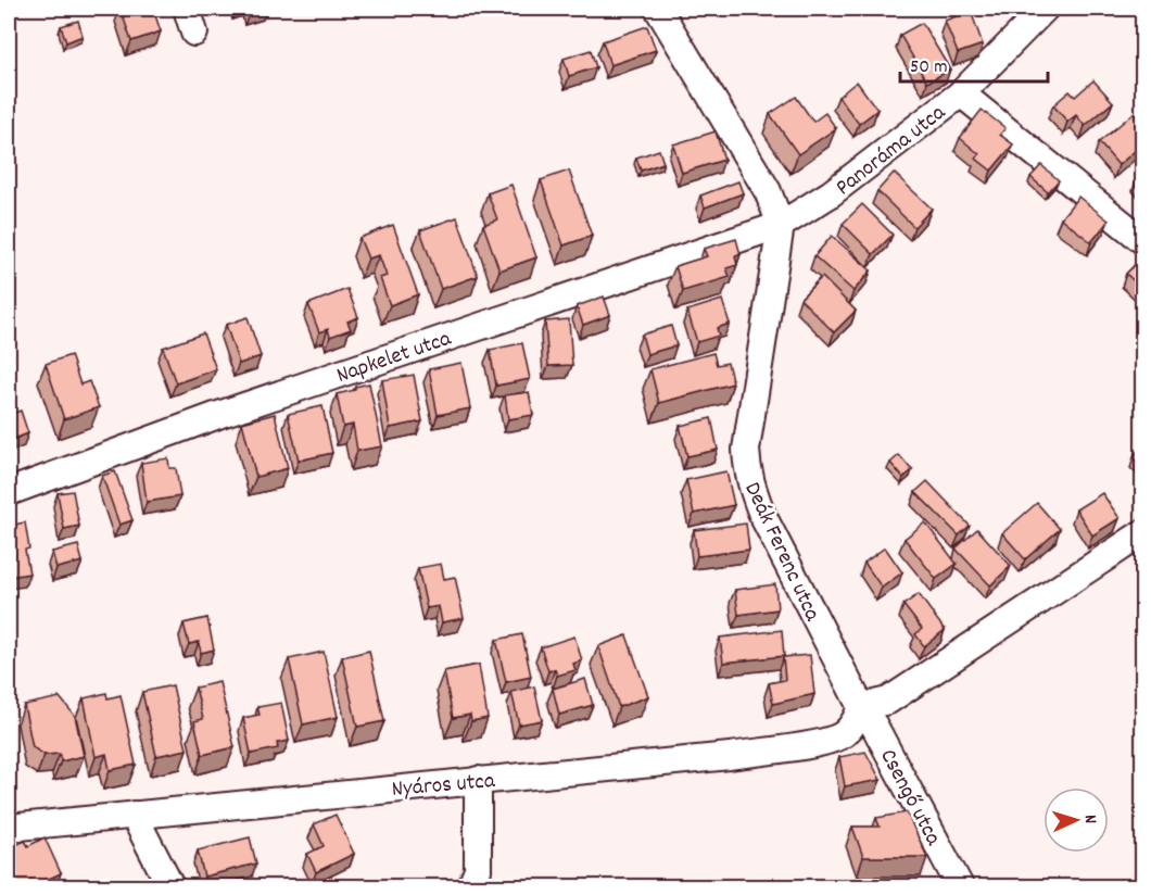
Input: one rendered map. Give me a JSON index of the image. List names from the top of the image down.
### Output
{
  "streets": {
    "street": [
      "Panoráma utca",
      "Napkelet utca",
      "Deák Ferenc utca",
      "Nyáros utca",
      "Csengő utca"
    ]
  },
  "crossings": [
    ["Panoráma utca", "Napkelet utca"],
    ["Panoráma utca", "Deák Ferenc utca"],
    ["Napkelet utca", "Deák Ferenc utca"],
    ["Deák Ferenc utca", "Nyáros utca"],
    ["Deák Ferenc utca", "Csengő utca"],
    ["Nyáros utca", "Csengő utca"]
  ],
  "scale_bar": "50 m",
  "north": "right"
}
